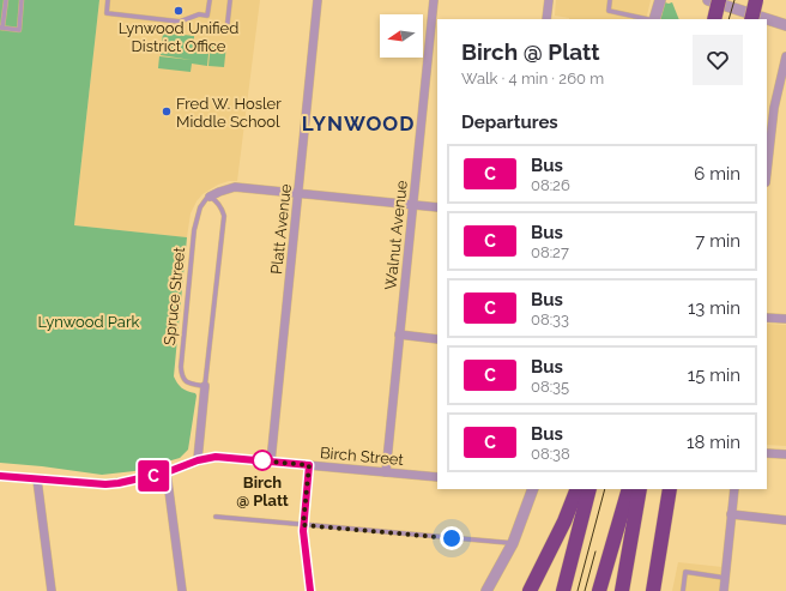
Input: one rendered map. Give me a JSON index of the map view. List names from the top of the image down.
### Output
{
  "streets": {
    "street": ["Platt Avenue", "Walnut Avenue", "Birch Street"],
    "lane": ["Spruce Street"]
  },
  "crossings": [
    ["Platt Avenue", "Birch Street"],
    ["Walnut Avenue", "Birch Street"]
  ],
  "districts": ["LYNWOOD"],
  "parks": ["Lynwood Park"],
  "places": ["Lynwood Unified District Office", "Fred W. Hosler Middle School", "Birch @ Platt"],
  "lines": ["bus line C"],
  "north": "left",
  "page": {
    "on_map": "C",
    "heading": [
      ["Birch @ Platt", "Walk · 4 min · 260 m"],
      "Departures"
    ],
    "list": [
      {
        "mark": "C",
        "name": "Bus",
        "note": "08:26",
        "value": "6 min"
      },
      {
        "mark": "C",
        "name": "Bus",
        "note": "08:27",
        "value": "7 min"
      },
      {
        "mark": "C",
        "name": "Bus",
        "note": "08:33",
        "value": "13 min"
      },
      {
        "mark": "C",
        "name": "Bus",
        "note": "08:35",
        "value": "15 min"
      },
      {
        "mark": "C",
        "name": "Bus",
        "note": "08:38",
        "value": "18 min"
      }
    ]
  }
}
